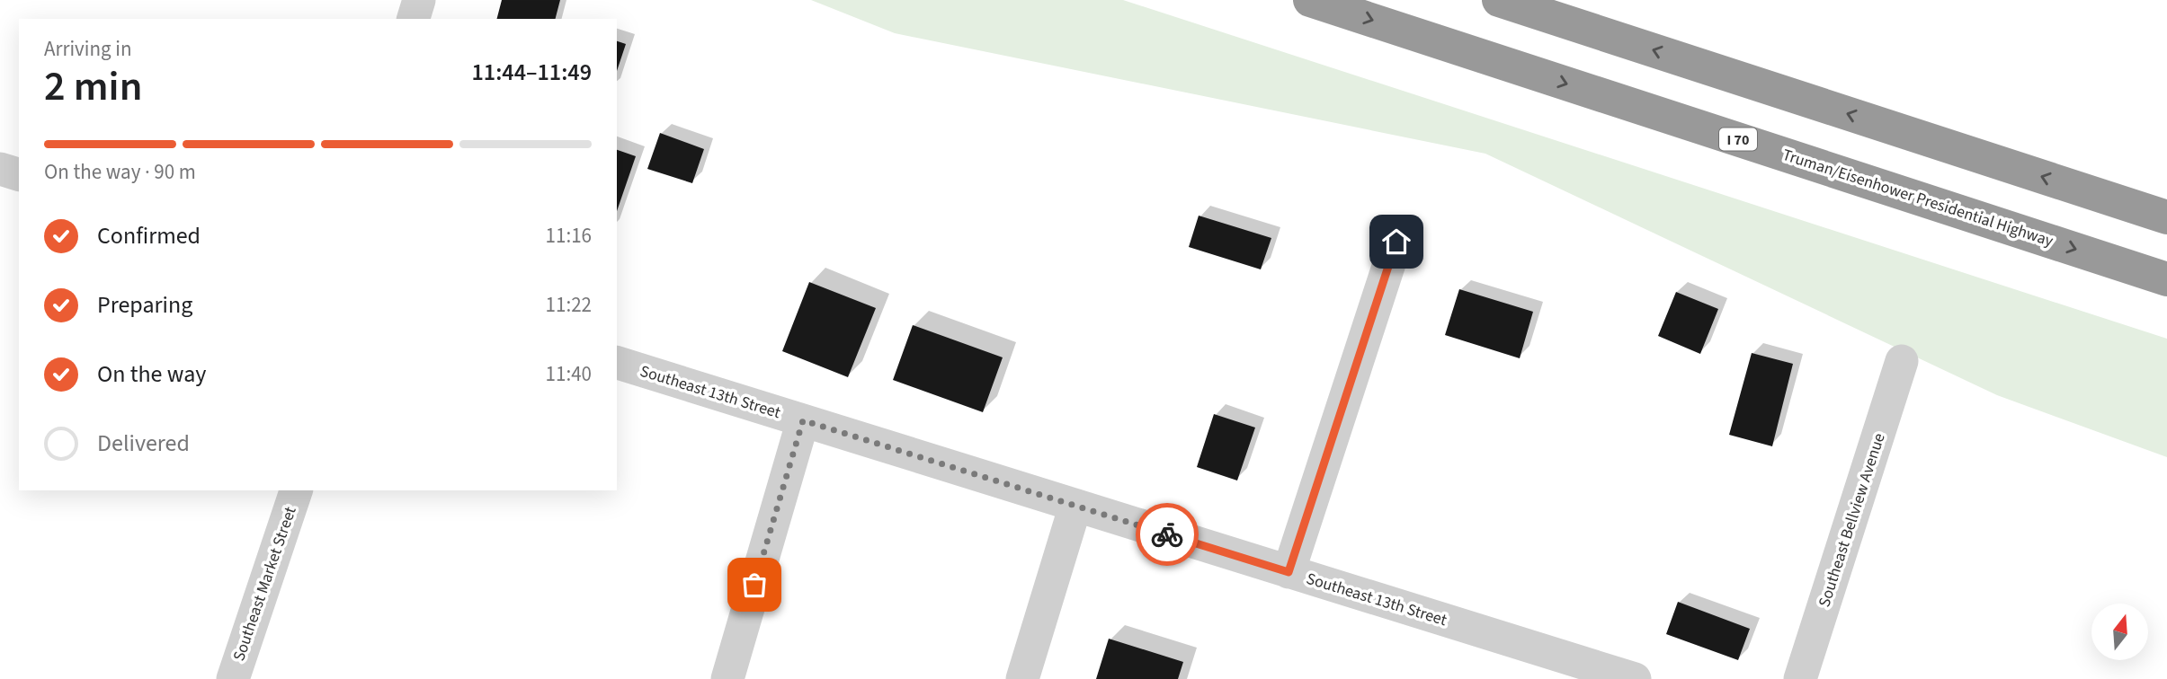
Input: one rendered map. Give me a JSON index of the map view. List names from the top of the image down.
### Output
{
  "streets": {
    "highway": ["I 70", "Truman/Eisenhower Presidential Highway"],
    "street": ["Southeast 13th Street", "Southeast Bellview Avenue", "Southeast Market Street"]
  },
  "north": "top",
  "page": {
    "heading": ["2 min", "Arriving in", "11:44–11:49"],
    "bar": "On the way · 90 m",
    "list": [
      ["Confirmed", "11:16"],
      ["Preparing", "11:22"],
      ["On the way", "11:40"],
      "Delivered"
    ]
  }
}
